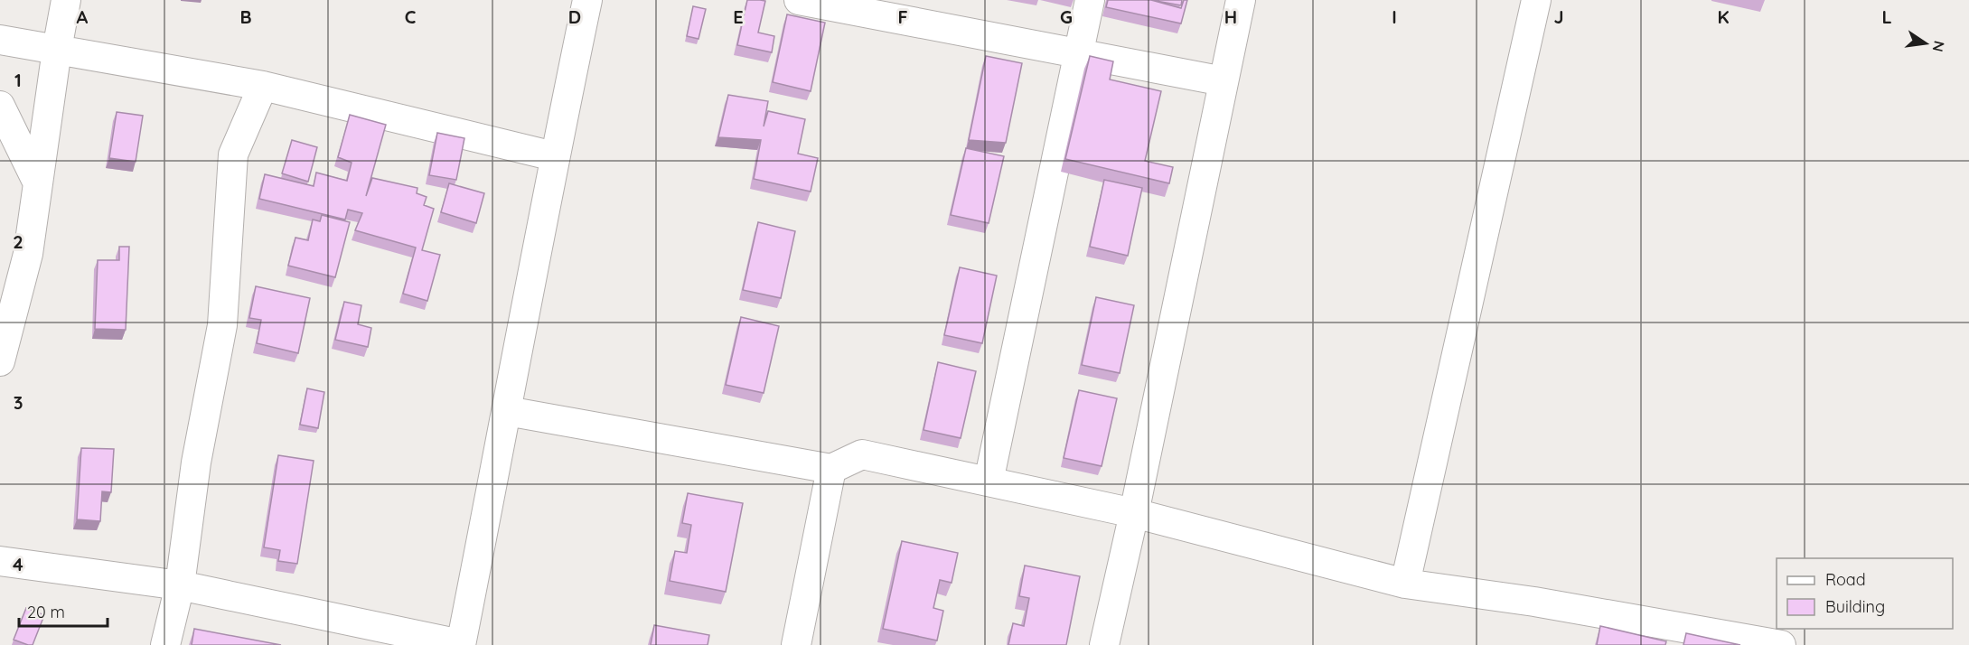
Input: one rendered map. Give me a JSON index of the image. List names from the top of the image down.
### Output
{
  "legend": ["Road", "Building"],
  "scale_bar": "20 m",
  "north": "right",
  "grid": {
    "columns": [
      "A",
      "B",
      "C",
      "D",
      "E",
      "F",
      "G",
      "H",
      "I",
      "J",
      "K",
      "L"
    ],
    "rows": [
      "1",
      "2",
      "3",
      "4"
    ]
  }
}
